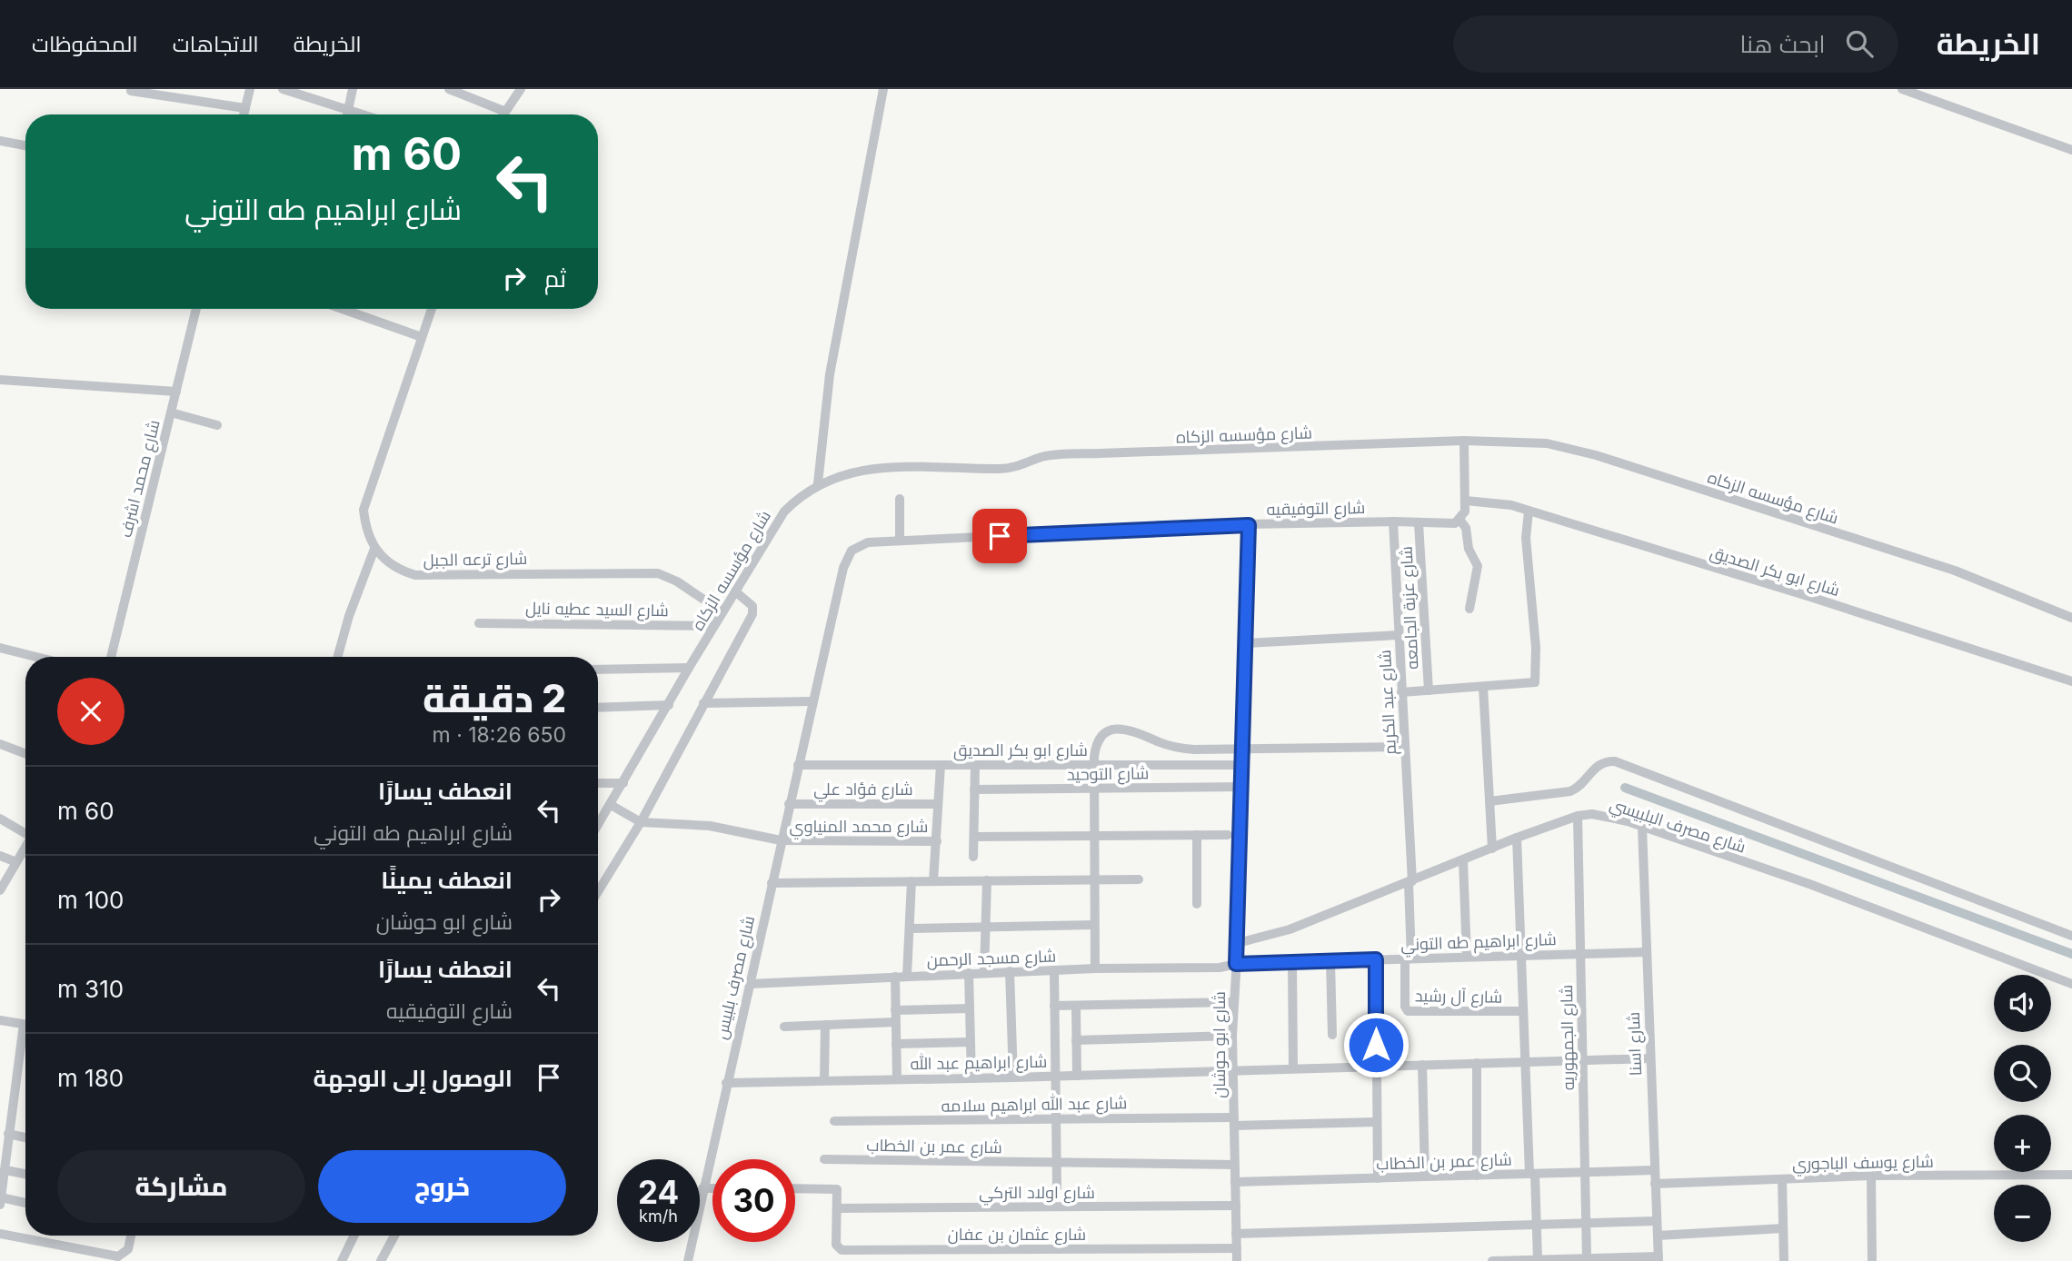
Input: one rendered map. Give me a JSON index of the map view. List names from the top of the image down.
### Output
{
  "streets": {
    "street": [
      "شارع مؤسسه الزكاه",
      "شارع محمد اشرف",
      "شارع التوفيقيه",
      "شارع ترعه الجبل",
      "شارع ابو بكر الصديق",
      "شارع عزبة الجامعه",
      "شارع السيد عطيه نايل",
      "شارع عبد الكريم",
      "شارع التوحيد",
      "شارع فؤاد علي",
      "شارع مصرف البلبيسي",
      "شارع محمد المنياوي",
      "شارع ابراهيم طه التوني",
      "شارع مسجد الرحمن",
      "شارع مصرف بلبيس",
      "شارع آل رشيد",
      "شارع الجمهوريه",
      "شارع اسنا",
      "شارع ابو حوشان",
      "شارع ابراهيم عبد الله",
      "شارع عبد الله ابراهيم سلامه",
      "شارع عمر بن الخطاب",
      "شارع يوسف الباجوري",
      "شارع اولاد التركي",
      "شارع عثمان بن عفان"
    ]
  },
  "crossings": [
    ["شارع مؤسسه الزكاه", "شارع ترعه الجبل"],
    ["شارع مؤسسه الزكاه", "شارع السيد عطيه نايل"],
    ["شارع التوفيقيه", "شارع عزبة الجامعه"],
    ["شارع التوفيقيه", "شارع عبد الكريم"],
    ["شارع التوفيقيه", "شارع مصرف بلبيس"],
    ["شارع التوفيقيه", "شارع ابو حوشان"],
    ["شارع ابو بكر الصديق", "شارع مصرف بلبيس"],
    ["شارع ابو بكر الصديق", "شارع ابو حوشان"],
    ["شارع عبد الكريم", "شارع مصرف البلبيسي"],
    ["شارع عبد الكريم", "شارع ابراهيم طه التوني"],
    ["شارع عبد الكريم", "شارع آل رشيد"],
    ["شارع التوحيد", "شارع ابو حوشان"],
    ["شارع فؤاد علي", "شارع مصرف بلبيس"],
    ["شارع مصرف البلبيسي", "شارع الجمهوريه"],
    ["شارع مصرف البلبيسي", "شارع اسنا"],
    ["شارع مصرف البلبيسي", "شارع ابو حوشان"],
    ["شارع محمد المنياوي", "شارع مصرف بلبيس"],
    ["شارع ابراهيم طه التوني", "شارع مسجد الرحمن"],
    ["شارع ابراهيم طه التوني", "شارع آل رشيد"],
    ["شارع ابراهيم طه التوني", "شارع الجمهوريه"],
    ["شارع ابراهيم طه التوني", "شارع اسنا"],
    ["شارع ابراهيم طه التوني", "شارع ابو حوشان"],
    ["شارع مسجد الرحمن", "شارع مصرف بلبيس"],
    ["شارع مسجد الرحمن", "شارع ابو حوشان"],
    ["شارع مصرف بلبيس", "شارع ابراهيم عبد الله"],
    ["شارع الجمهوريه", "شارع ابراهيم عبد الله"],
    ["شارع الجمهوريه", "شارع عمر بن الخطاب"],
    ["شارع اسنا", "شارع ابراهيم عبد الله"],
    ["شارع اسنا", "شارع عمر بن الخطاب"],
    ["شارع اسنا", "شارع يوسف الباجوري"],
    ["شارع ابو حوشان", "شارع ابراهيم عبد الله"],
    ["شارع ابو حوشان", "شارع عبد الله ابراهيم سلامه"],
    ["شارع ابو حوشان", "شارع عمر بن الخطاب"],
    ["شارع ابو حوشان", "شارع اولاد التركي"],
    ["شارع ابو حوشان", "شارع عثمان بن عفان"],
    ["شارع اولاد التركي", "شارع عثمان بن عفان"]
  ],
  "page": {
    "header": "الخريطة",
    "search": "ابحث هنا",
    "nav": ["الخريطة", "الاتجاهات", "المحفوظات"],
    "turn": ["60 m", "شارع ابراهيم طه التوني"],
    "then": "ثم",
    "heading": ["2 دقيقة", "650 m · 18:26"],
    "list": [
      {
        "name": "انعطف يسارًا",
        "note": "شارع ابراهيم طه التوني",
        "value": "60 m"
      },
      {
        "name": "انعطف يمينًا",
        "note": "شارع ابو حوشان",
        "value": "100 m"
      },
      {
        "name": "انعطف يسارًا",
        "note": "شارع التوفيقيه",
        "value": "310 m"
      },
      {
        "name": "الوصول إلى الوجهة",
        "value": "180 m"
      }
    ],
    "map_buttons": ["+", "−"],
    "buttons": ["خروج", "مشاركة"],
    "speed": "24 km/h",
    "limit": "30"
  }
}
